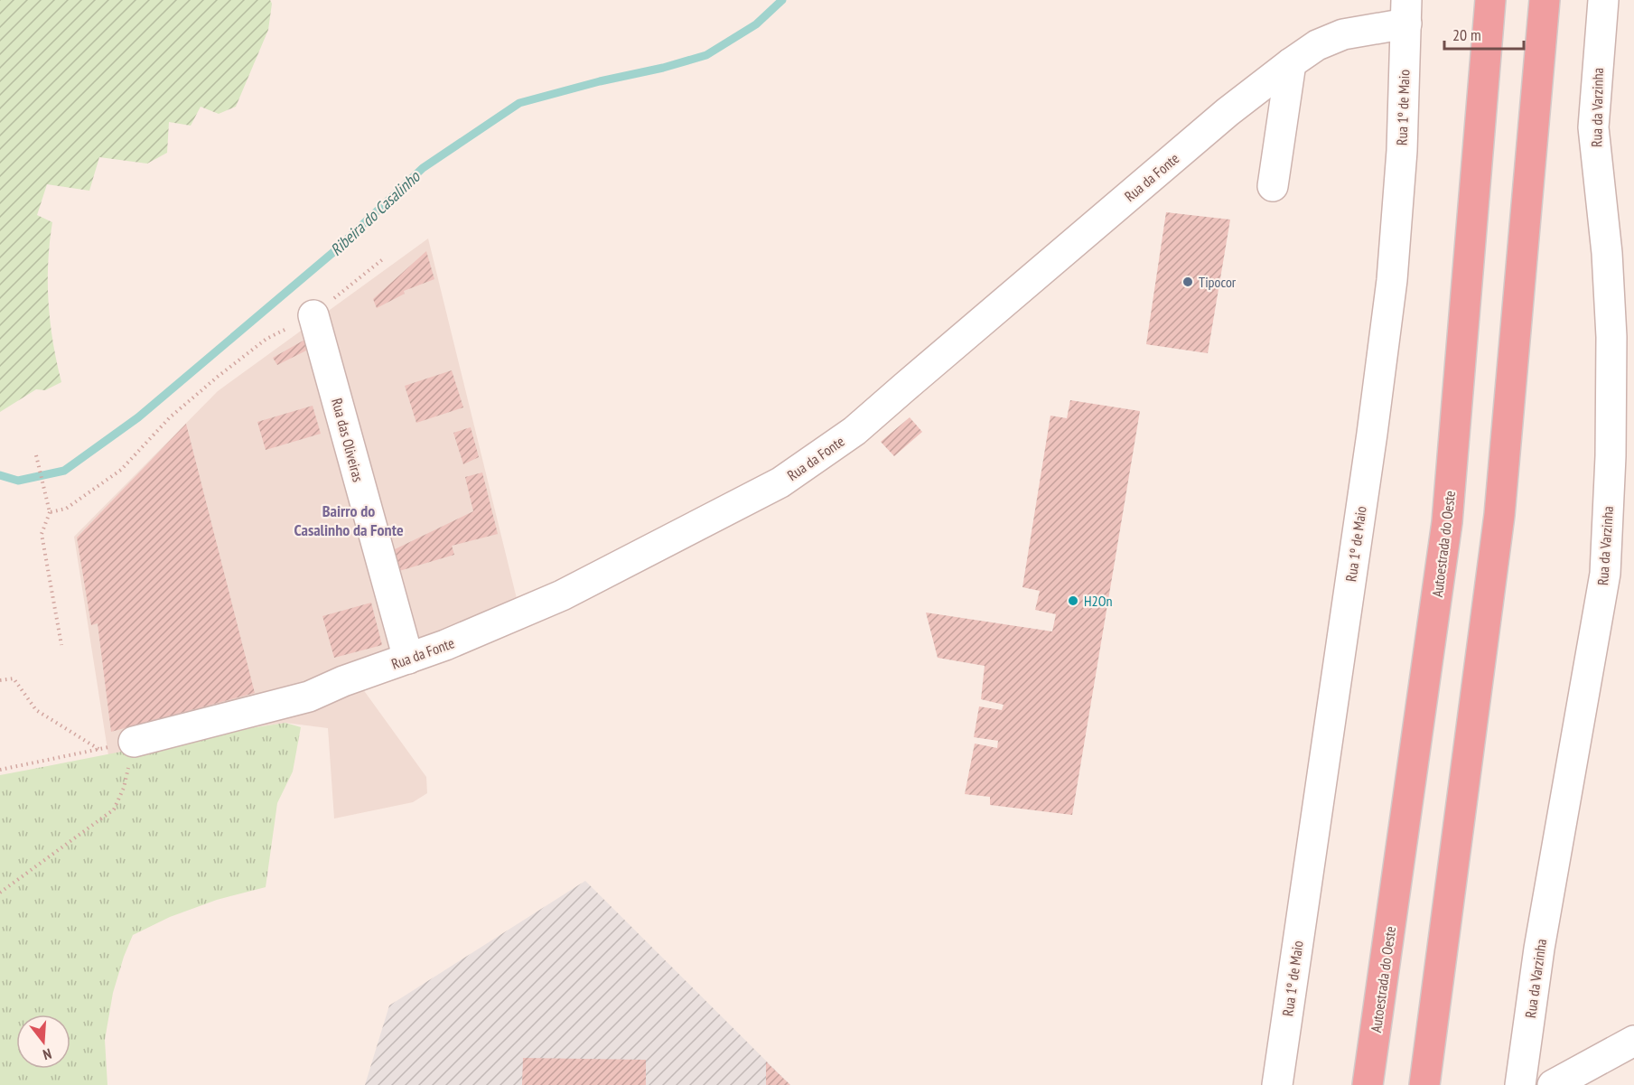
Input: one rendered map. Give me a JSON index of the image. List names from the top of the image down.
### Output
{
  "streets": {
    "highway": ["Autoestrada do Oeste"],
    "street": [
      "Rua 1º de Maio",
      "Rua da Varzinha",
      "Rua da Fonte",
      "Rua das Oliveiras"
    ]
  },
  "crossings": [
    ["Rua 1º de Maio", "Rua da Fonte"],
    ["Rua da Fonte", "Rua das Oliveiras"]
  ],
  "districts": ["Bairro do Casalinho da Fonte"],
  "water": ["Ribeira do Casalinho"],
  "places": ["Tipocor", "H2On"],
  "scale_bar": "20 m",
  "north": "bottom"
}
